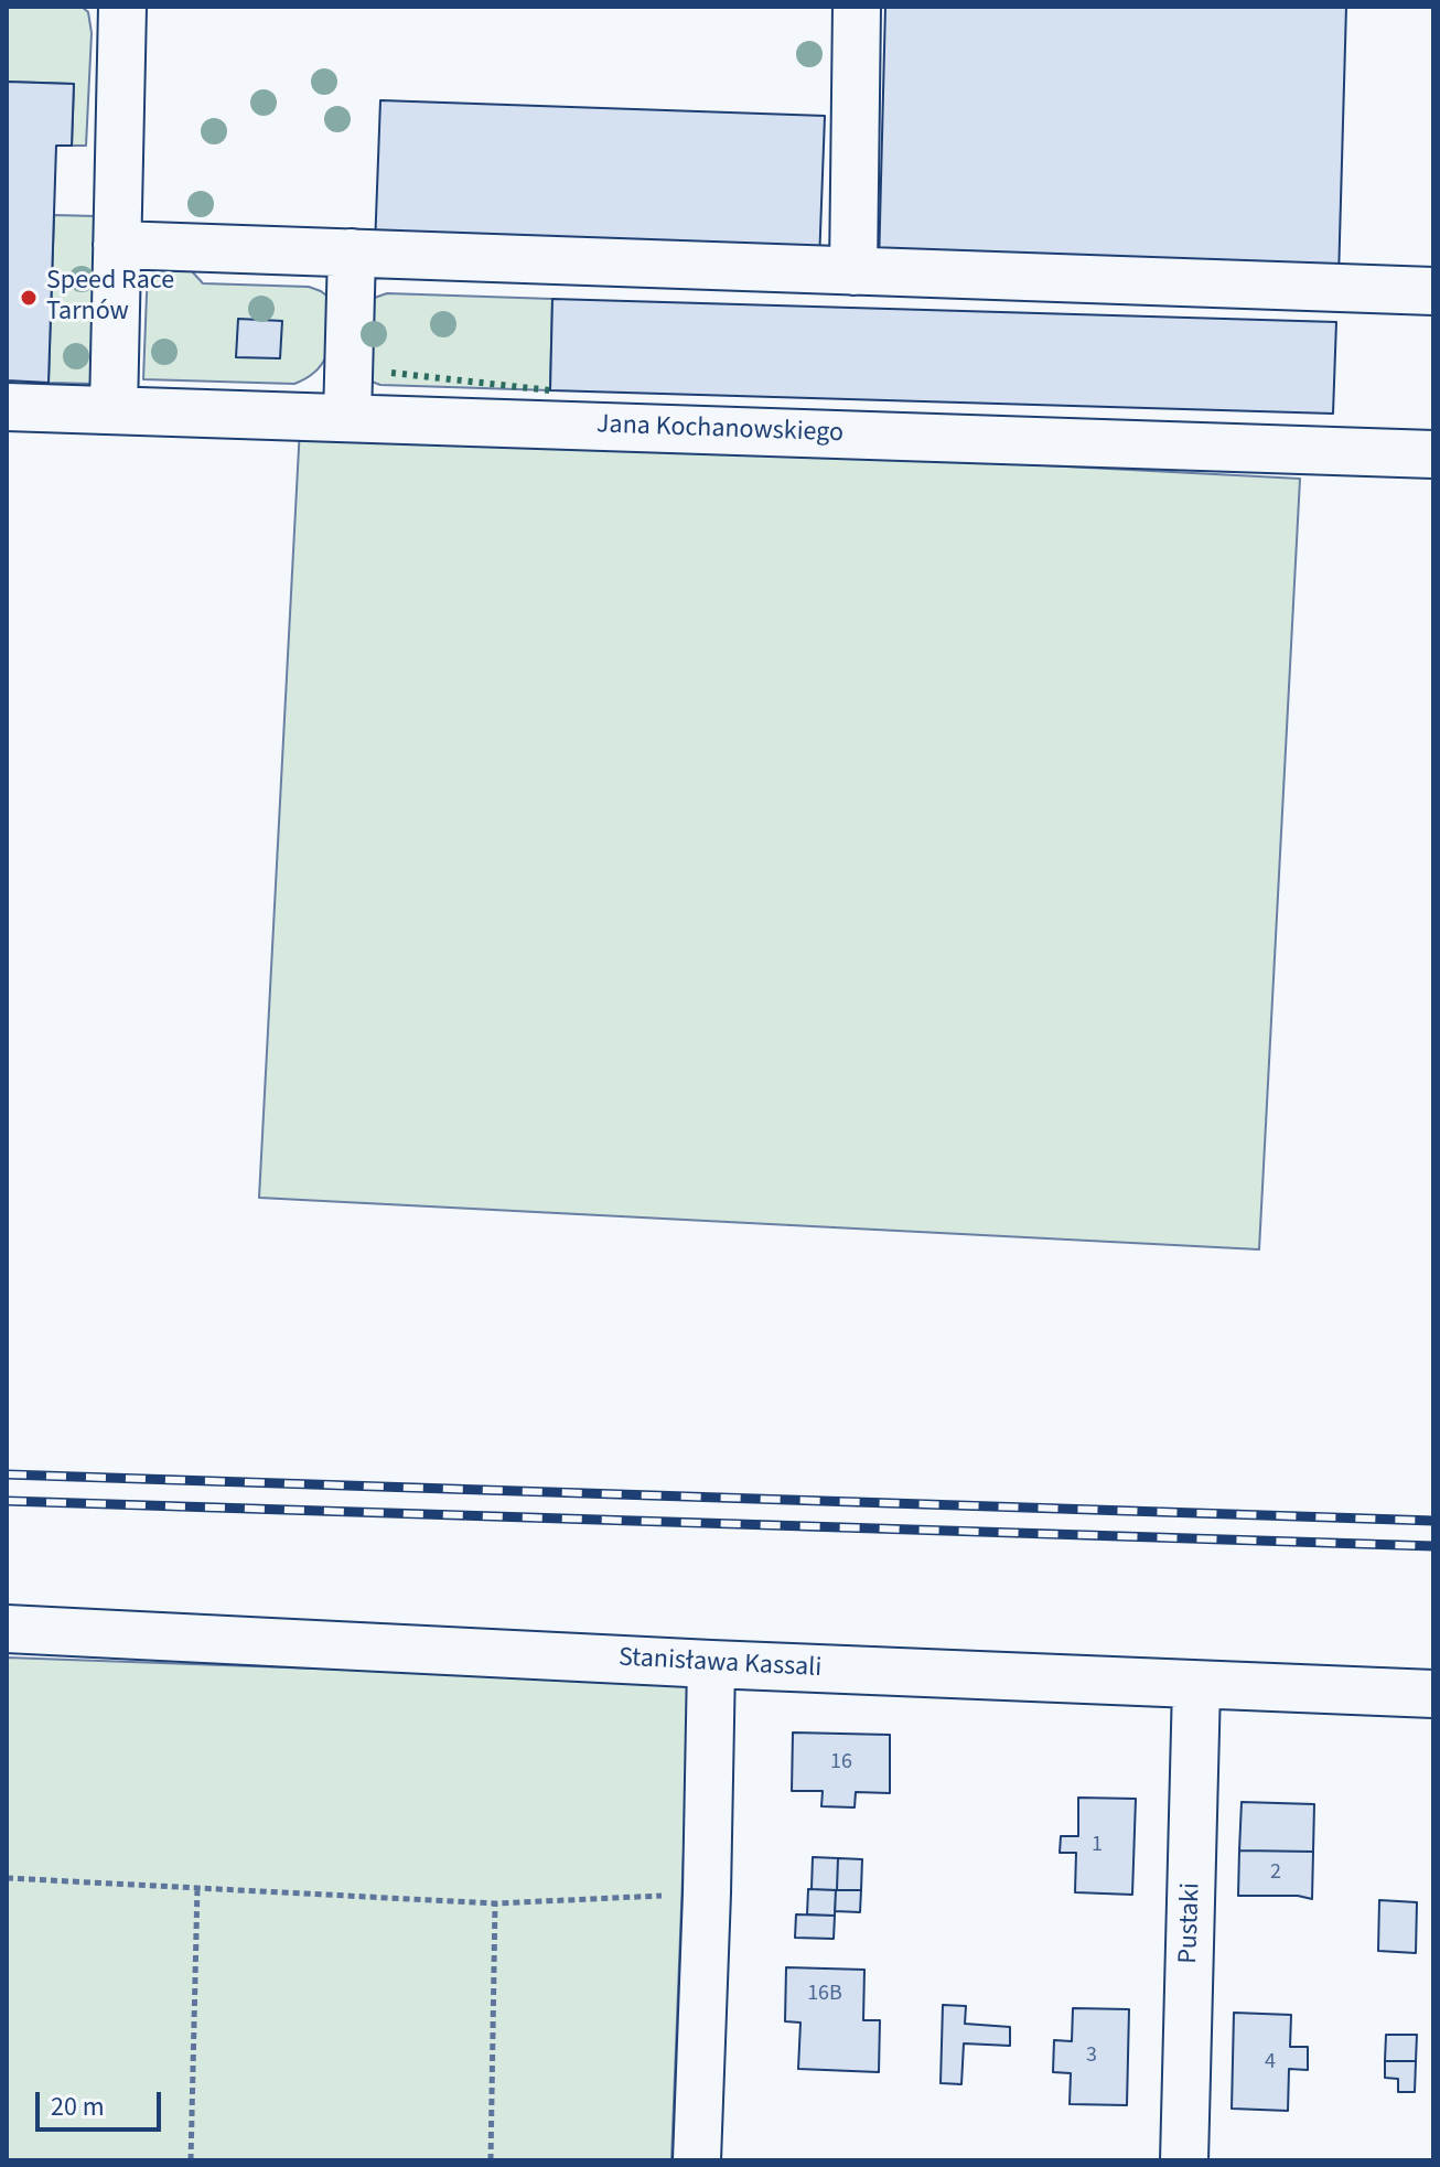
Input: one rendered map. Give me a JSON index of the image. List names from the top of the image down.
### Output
{
  "streets": {
    "street": ["Jana Kochanowskiego", "Stanisława Kassali", "Pustaki"]
  },
  "crossings": [
    ["Stanisława Kassali", "Pustaki"]
  ],
  "places": ["Speed Race Tarnów"],
  "house_numbers": [
    "16",
    "1",
    "2",
    "16B",
    "3",
    "4"
  ],
  "scale_bar": "20 m"
}
